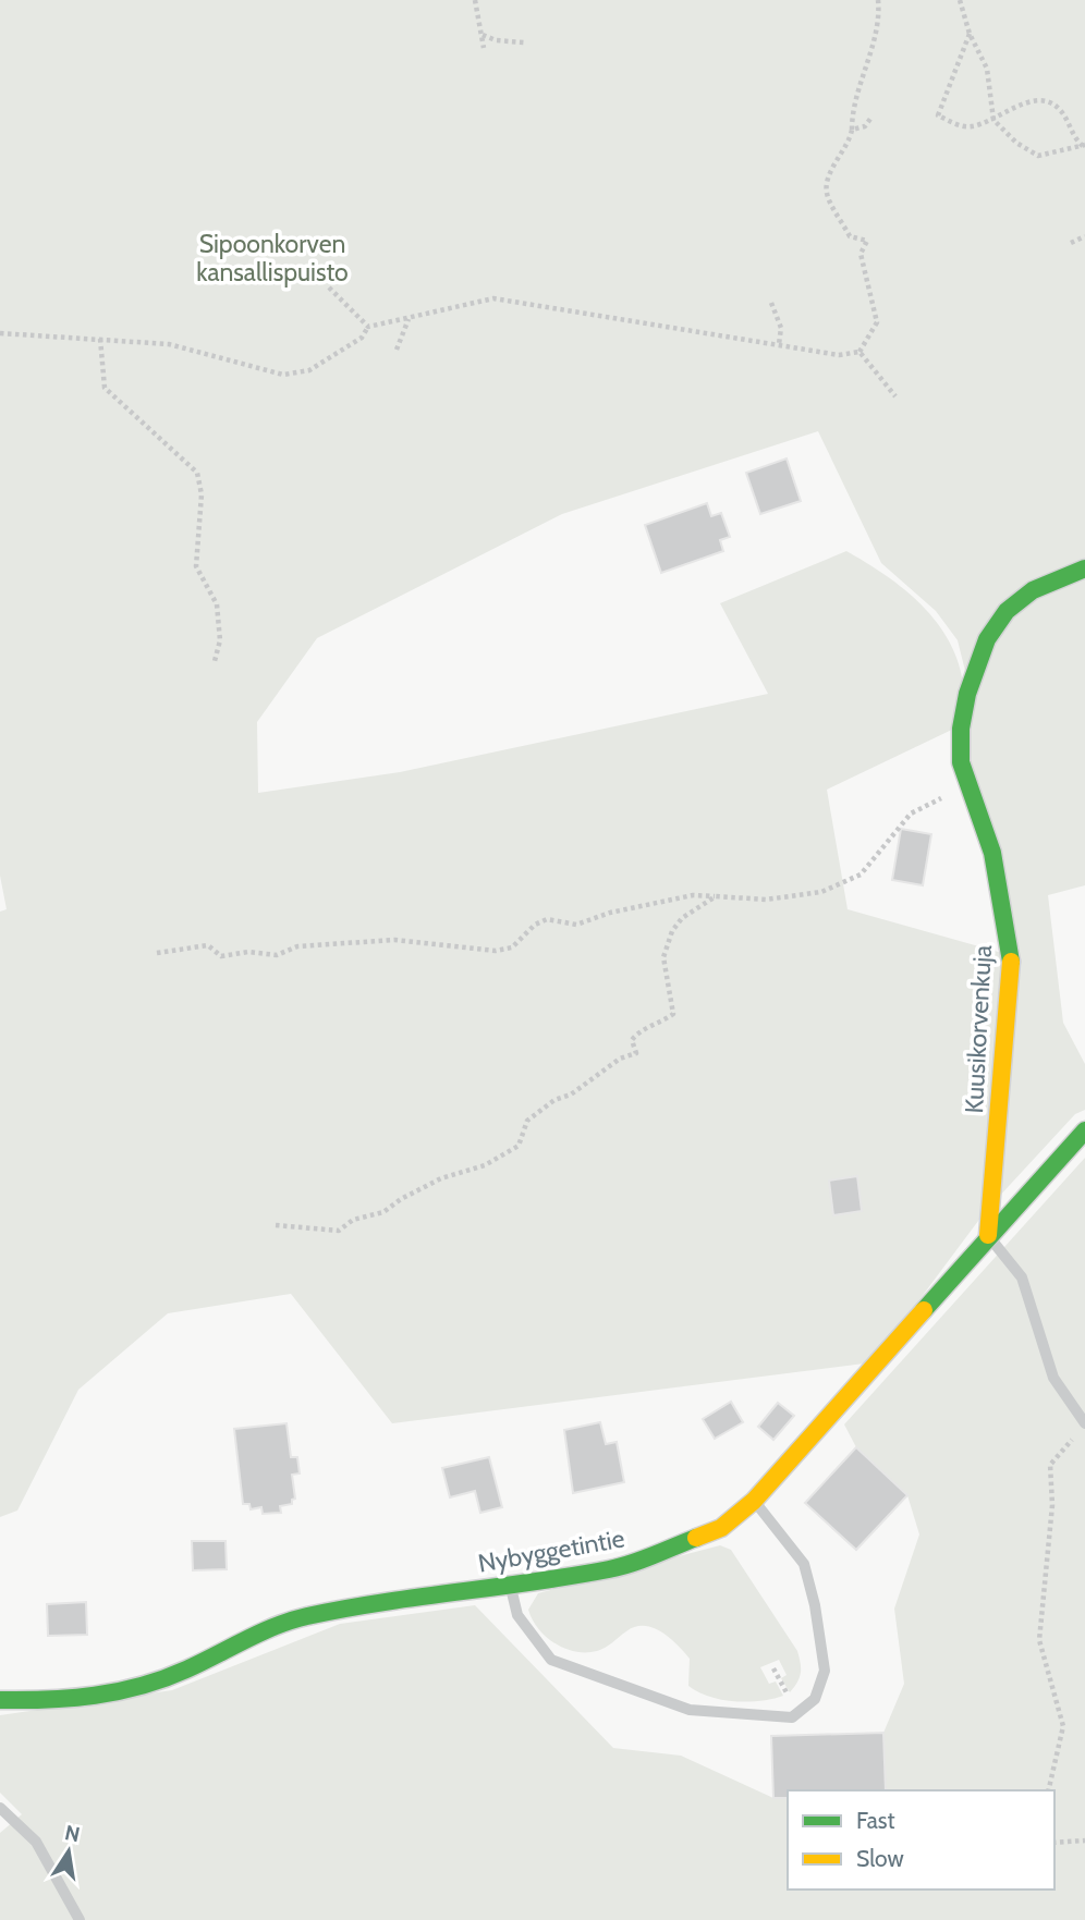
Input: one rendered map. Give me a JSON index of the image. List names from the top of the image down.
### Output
{
  "streets": {
    "street": ["Kuusikorvenkuja", "Nybyggetintie"]
  },
  "crossings": [
    ["Kuusikorvenkuja", "Nybyggetintie"]
  ],
  "parks": ["Sipoonkorven kansallispuisto"],
  "legend": ["Fast", "Slow"],
  "north": "top"
}
